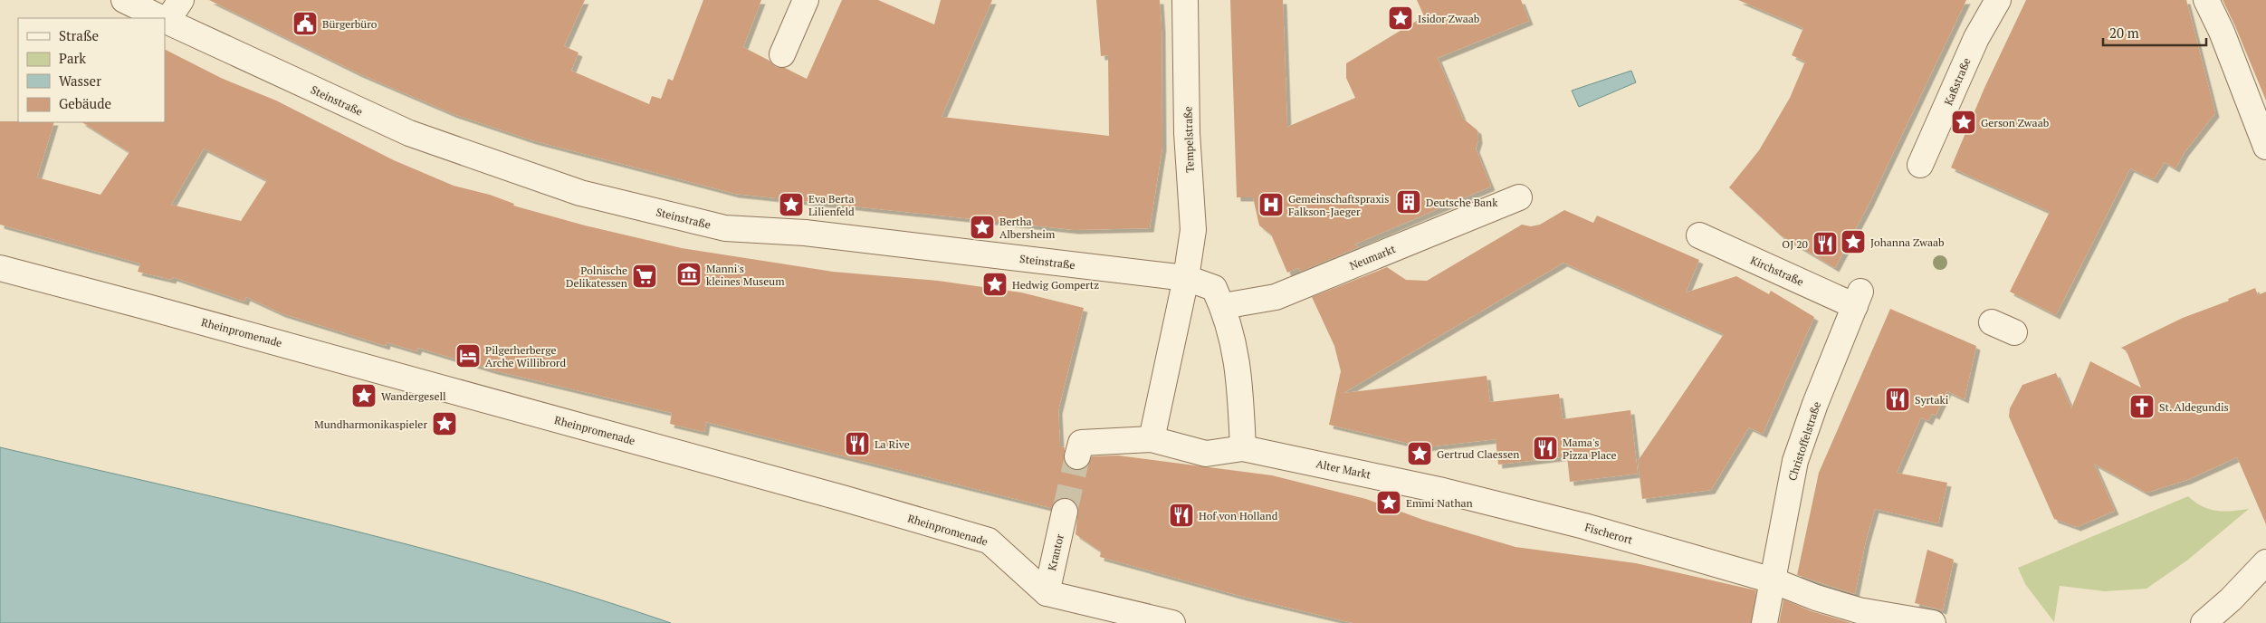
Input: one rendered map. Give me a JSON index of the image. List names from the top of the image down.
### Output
{
  "streets": {
    "street": [
      "Kaßstraße",
      "Steinstraße",
      "Tempelstraße",
      "Neumarkt",
      "Kirchstraße",
      "Rheinpromenade",
      "Christoffelstraße",
      "Alter Markt",
      "Fischerort",
      "Krantor"
    ]
  },
  "crossings": [
    ["Steinstraße", "Tempelstraße"],
    ["Steinstraße", "Neumarkt"],
    ["Kirchstraße", "Christoffelstraße"],
    ["Rheinpromenade", "Krantor"],
    ["Christoffelstraße", "Fischerort"],
    ["Alter Markt", "Fischerort"]
  ],
  "places": {
    "place": [
      "Isidor Zwaab",
      "Gerson Zwaab",
      "Eva Berta Lilienfeld",
      "Bertha Albersheim",
      "Johanna Zwaab",
      "Hedwig Gompertz",
      "Wandergesell",
      "Mundharmonikaspieler",
      "Gertrud Claessen",
      "Emmi Nathan"
    ],
    "public building": ["Bürgerbüro"],
    "building": ["Deutsche Bank"],
    "hospital": ["Gemeinschaftspraxis Falkson-Jaeger"],
    "restaurant": [
      "OJ 20",
      "Syrtaki",
      "La Rive",
      "Mama's Pizza Place",
      "Hof von Holland"
    ],
    "museum": ["Manni's kleines Museum"],
    "supermarket": ["Polnische Delikatessen"],
    "hotel": ["Pilgerherberge Arche Willibrord"],
    "church": ["St. Aldegundis"]
  },
  "legend": [
    "Straße",
    "Park",
    "Wasser",
    "Gebäude"
  ],
  "scale_bar": "20 m"
}
